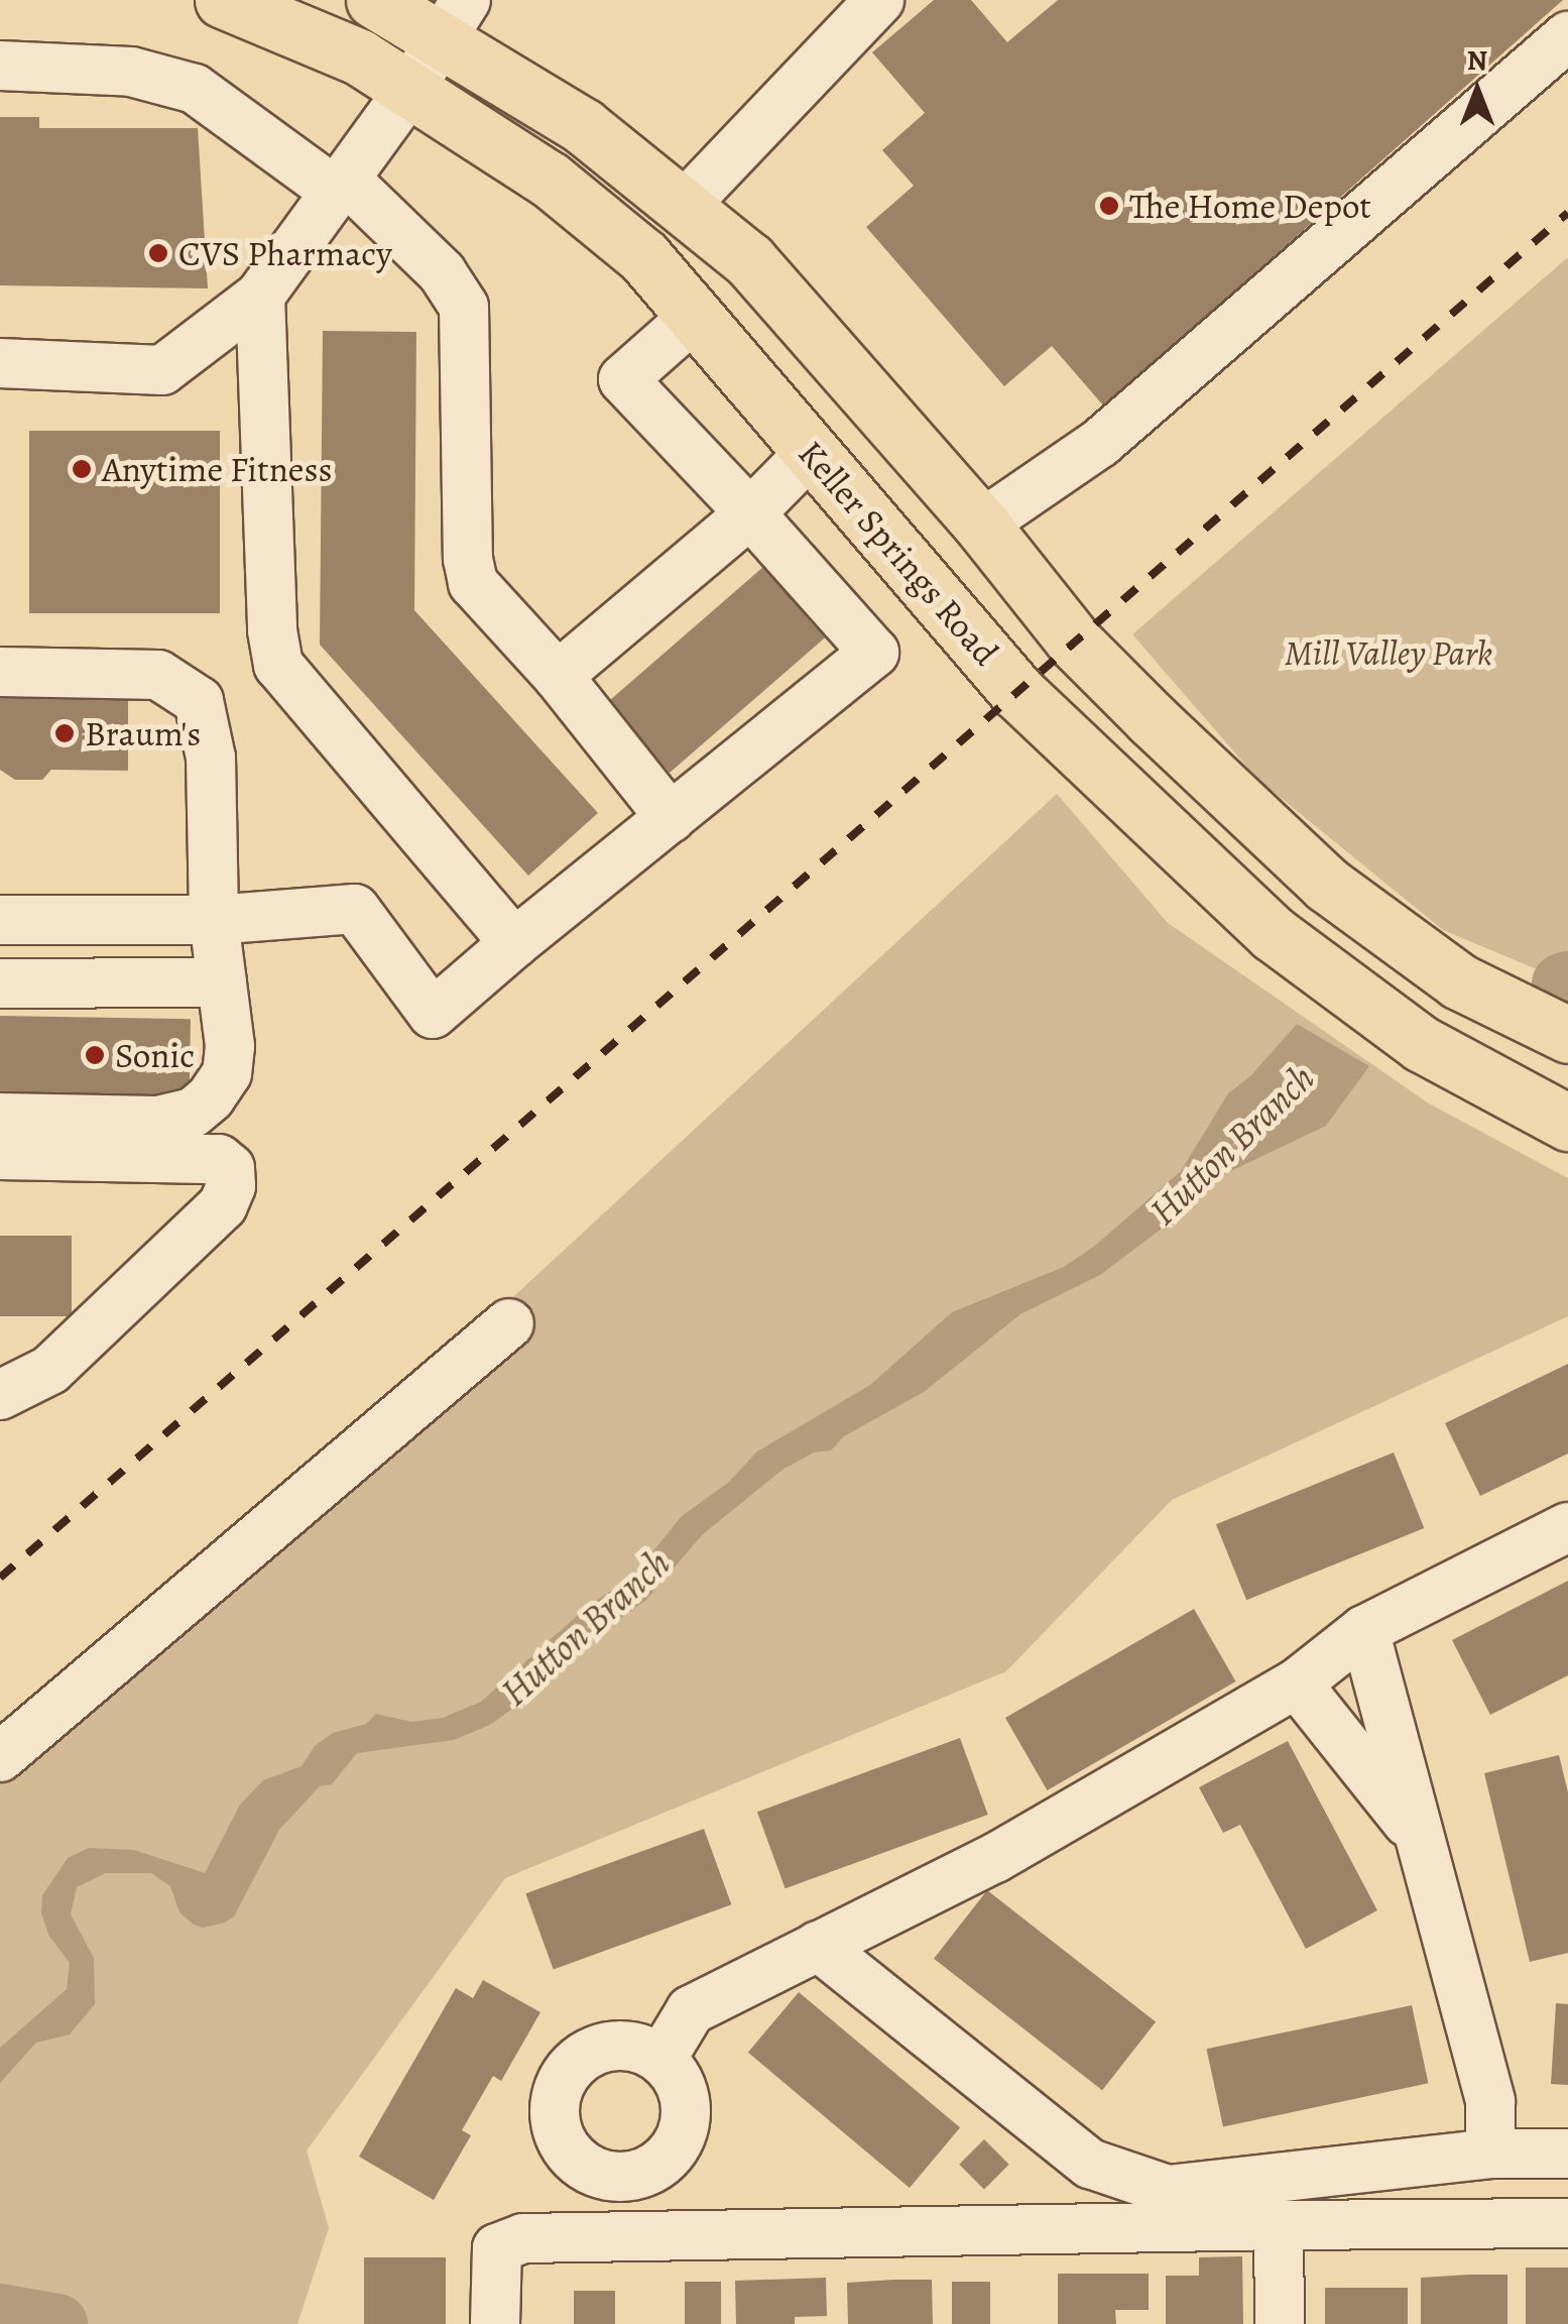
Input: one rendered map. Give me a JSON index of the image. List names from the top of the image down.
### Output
{
  "streets": {
    "main road": ["Keller Springs Road"]
  },
  "water": ["Hutton Branch"],
  "parks": ["Mill Valley Park"],
  "places": [
    "The Home Depot",
    "CVS Pharmacy",
    "Anytime Fitness",
    "Braum's",
    "Sonic"
  ],
  "north": "top"
}
